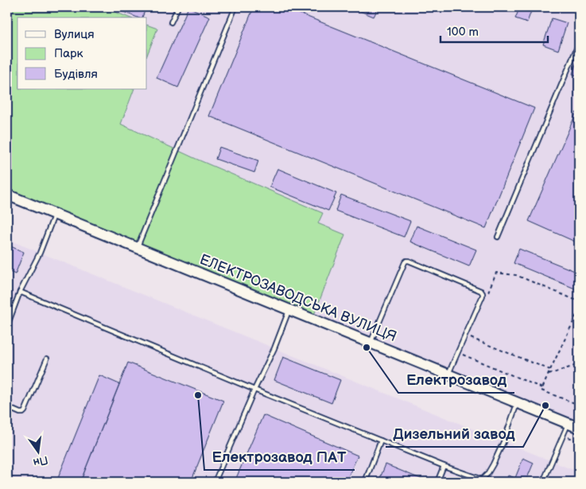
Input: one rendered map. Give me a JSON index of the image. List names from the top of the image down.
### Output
{
  "streets": {
    "main road": ["ЕЛЕКТРОЗАВОДСЬКА ВУЛИЦЯ"]
  },
  "places": ["Електрозавод", "Електрозавод ПАТ", "Дизельний завод"],
  "legend": ["Вулиця", "Парк", "Будівля"],
  "scale_bar": "100 m",
  "north": "bottom"
}
